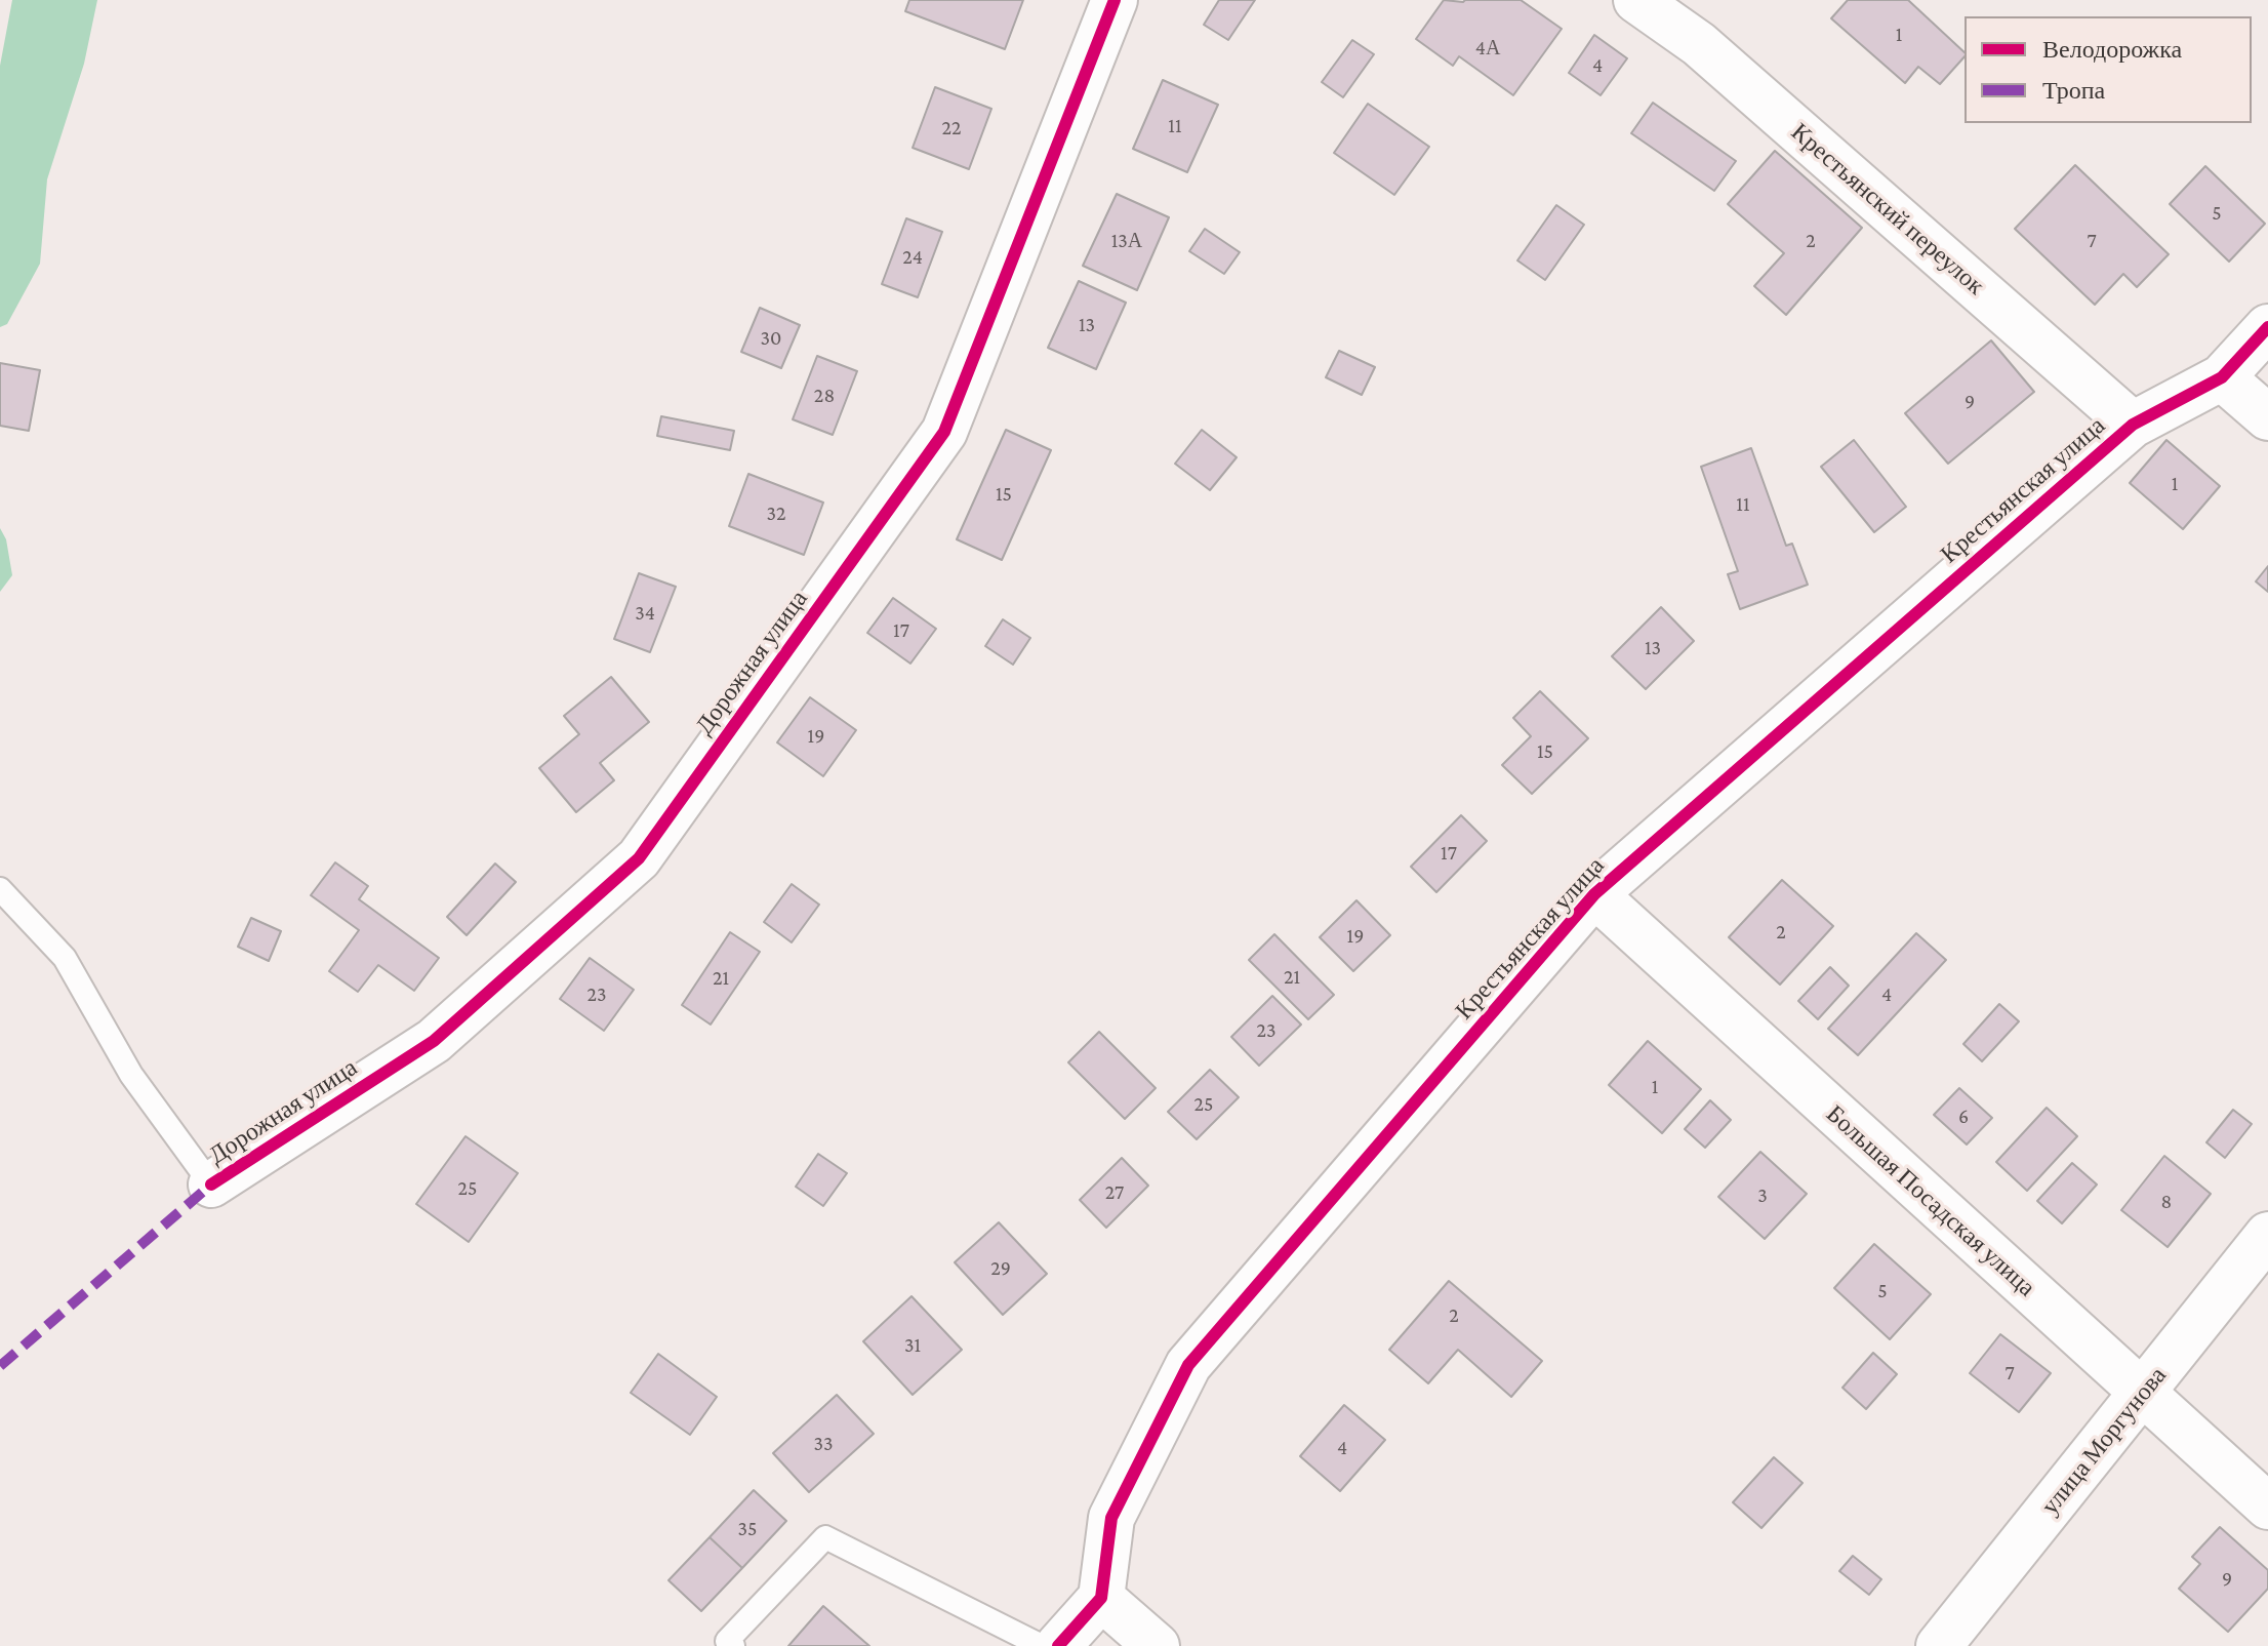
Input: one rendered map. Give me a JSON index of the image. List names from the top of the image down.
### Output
{
  "streets": {
    "street": [
      "Крестьянский переулок",
      "Крестьянская улица",
      "Дорожная улица",
      "Большая Посадская улица",
      "улица Моргунова"
    ]
  },
  "crossings": [
    ["Крестьянский переулок", "Крестьянская улица"],
    ["Крестьянская улица", "Большая Посадская улица"],
    ["Большая Посадская улица", "улица Моргунова"]
  ],
  "house_numbers": [
    "1",
    "4А",
    "4",
    "11",
    "22",
    "5",
    "13А",
    "2",
    "7",
    "24",
    "13",
    "30",
    "28",
    "9",
    "1",
    "15",
    "11",
    "32",
    "34",
    "17",
    "13",
    "19",
    "15",
    "17",
    "2",
    "19",
    "21",
    "21",
    "23",
    "4",
    "23",
    "1",
    "25",
    "6",
    "25",
    "27",
    "3",
    "8",
    "29",
    "5",
    "2",
    "31",
    "7",
    "33",
    "4",
    "35",
    "9"
  ],
  "legend": ["Велодорожка", "Тропа"]
}
